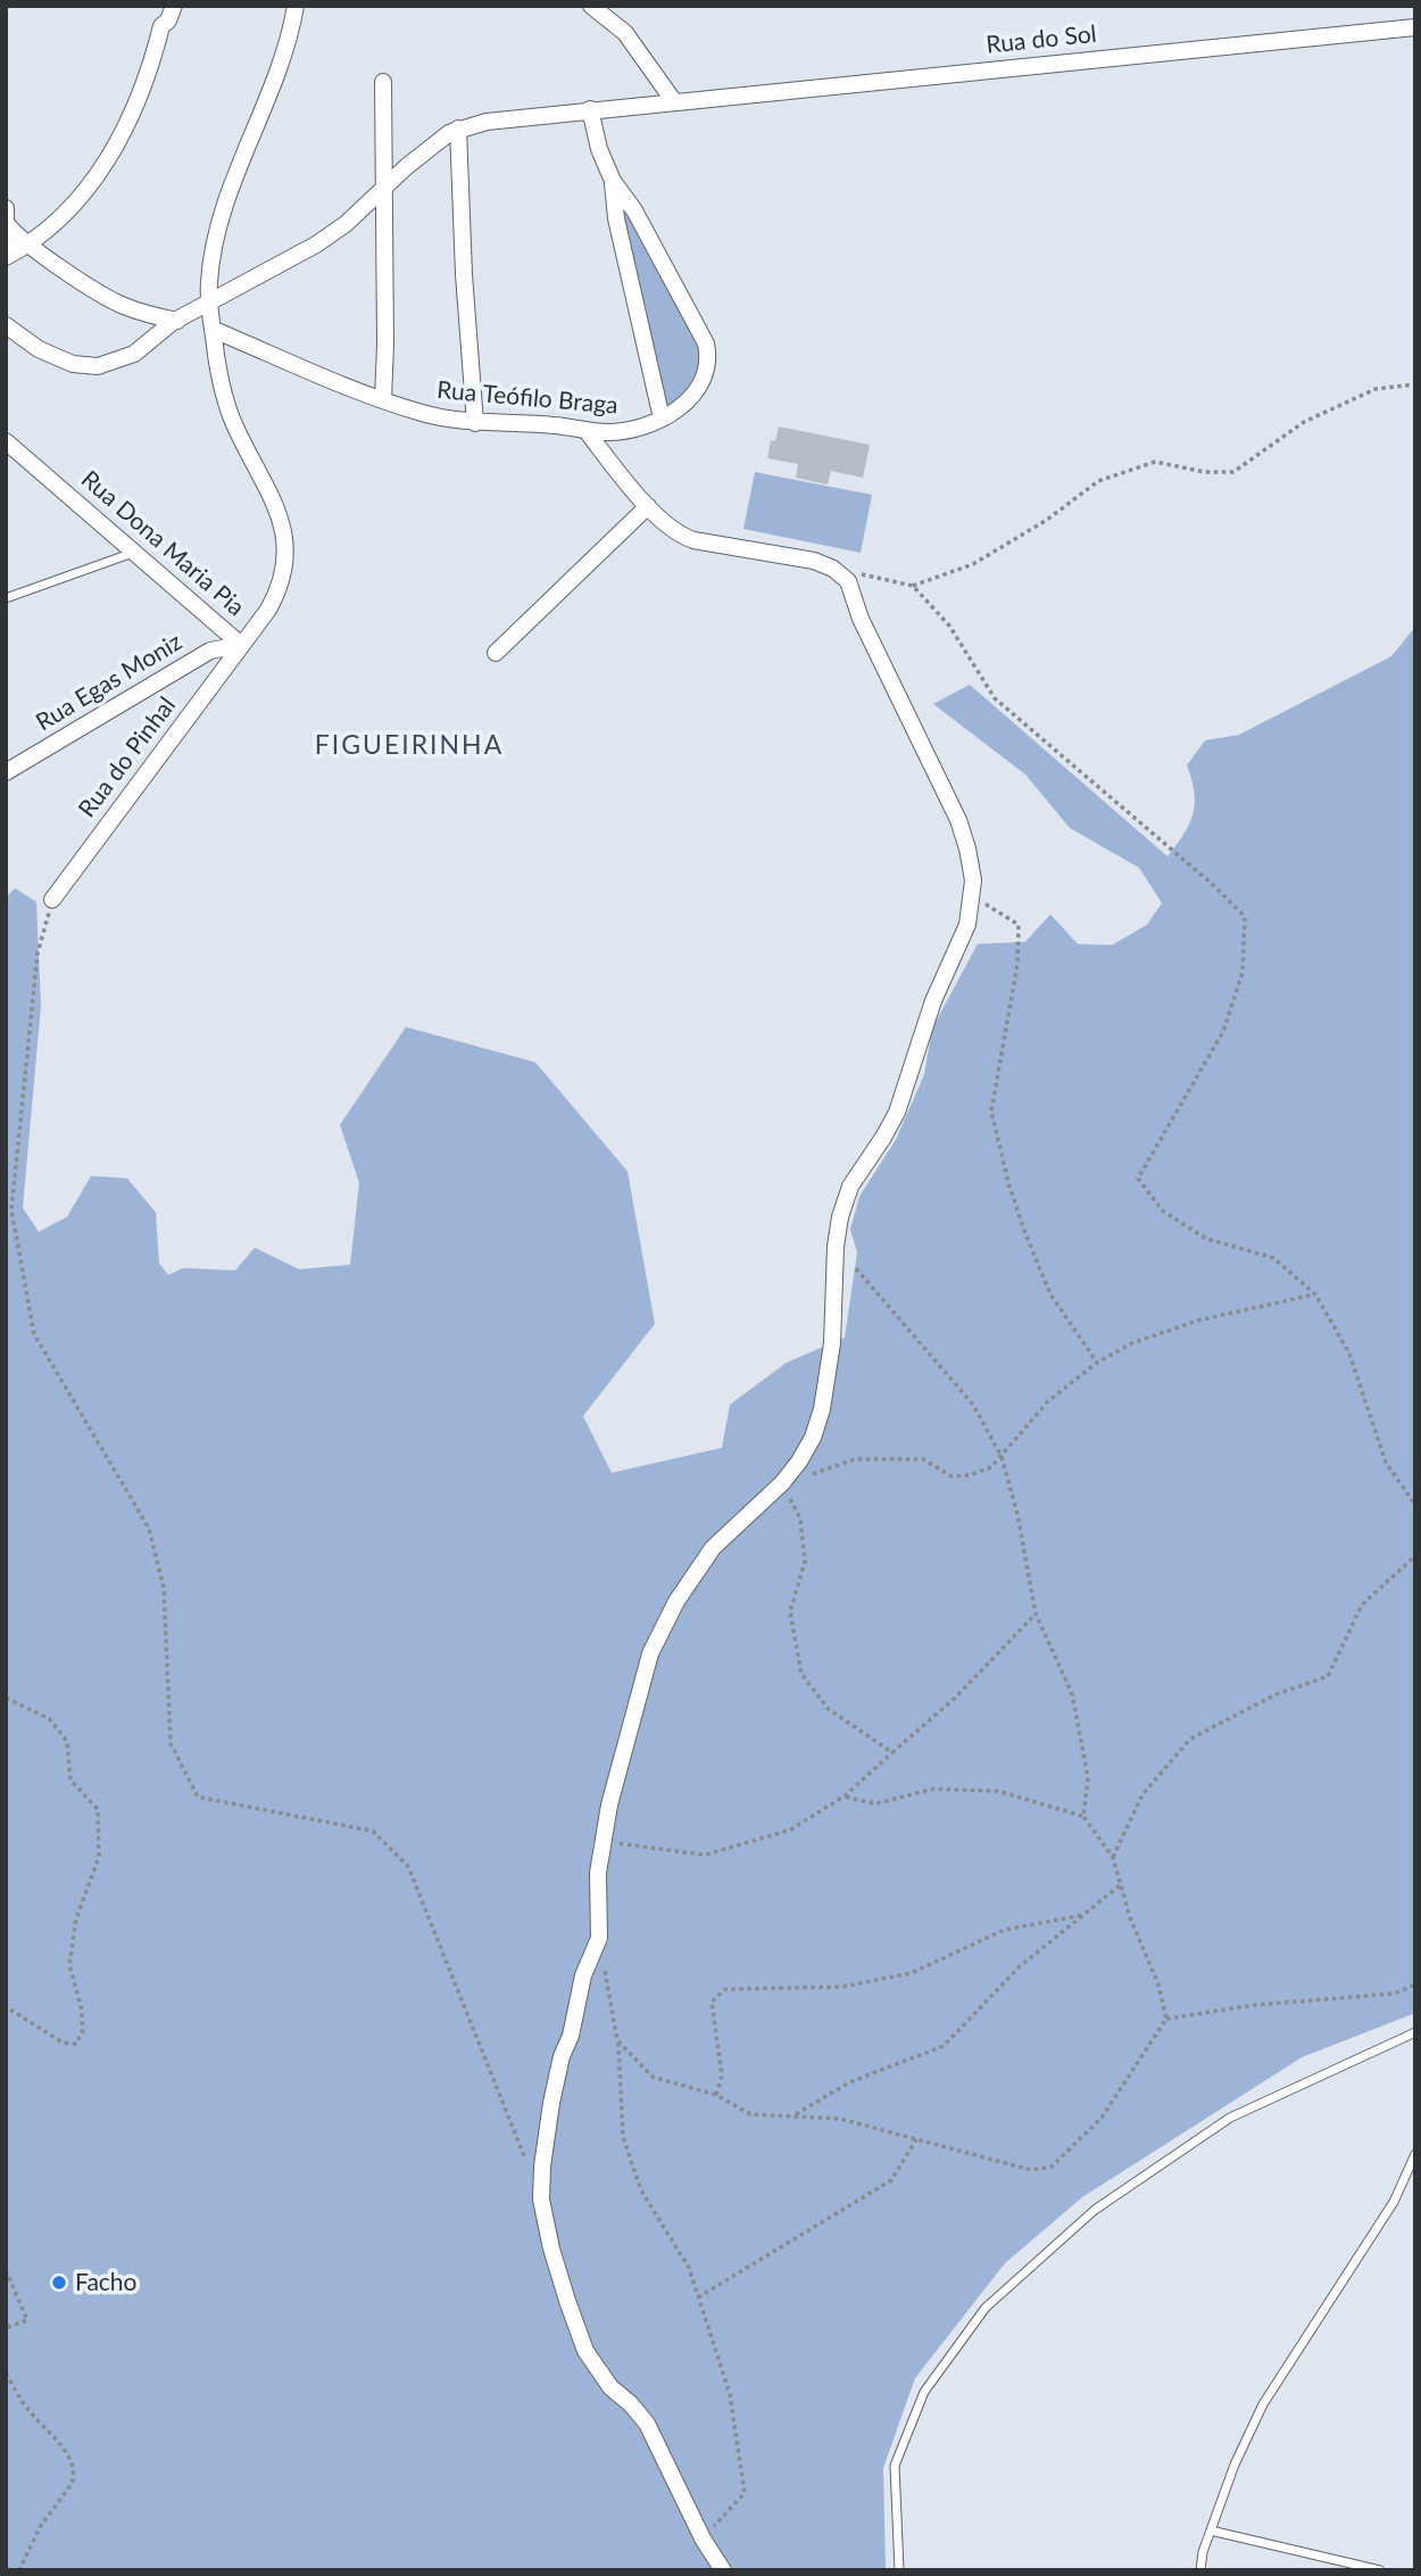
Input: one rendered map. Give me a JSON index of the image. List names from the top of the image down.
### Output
{
  "streets": {
    "street": [
      "Rua do Sol",
      "Rua Teófilo Braga",
      "Rua Dona Maria Pia",
      "Rua Egas Moniz",
      "Rua do Pinhal"
    ]
  },
  "crossings": [
    ["Rua do Sol", "Rua Teófilo Braga"],
    ["Rua Teófilo Braga", "Rua Dona Maria Pia"],
    ["Rua Dona Maria Pia", "Rua Egas Moniz"],
    ["Rua Dona Maria Pia", "Rua do Pinhal"],
    ["Rua Egas Moniz", "Rua do Pinhal"]
  ],
  "districts": ["FIGUEIRINHA"],
  "places": ["Facho"]
}
